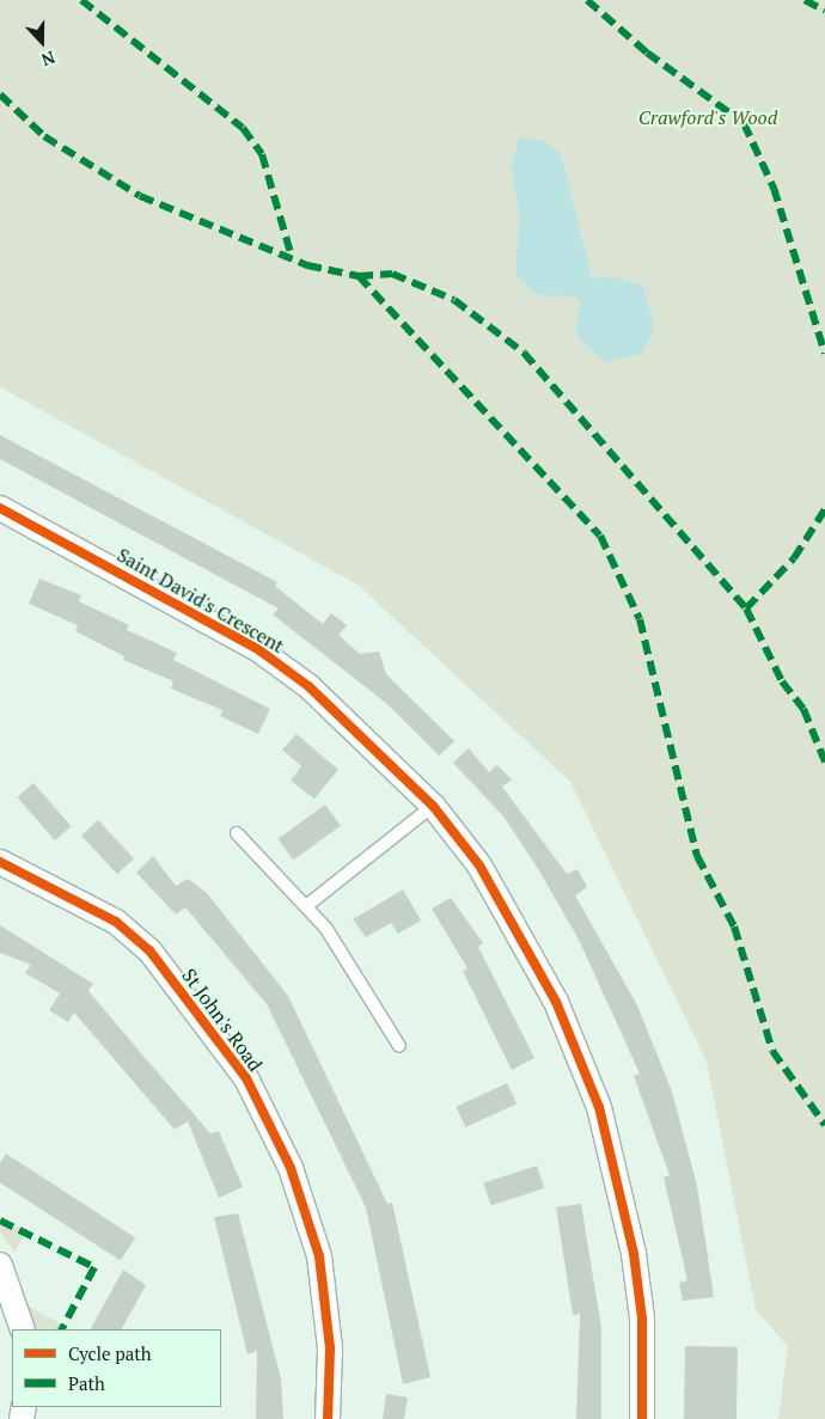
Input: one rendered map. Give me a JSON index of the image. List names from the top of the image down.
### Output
{
  "streets": {
    "street": ["Saint David's Crescent", "St John's Road"]
  },
  "parks": ["Crawford's Wood"],
  "legend": ["Cycle path", "Path"],
  "north": "bottom"
}
